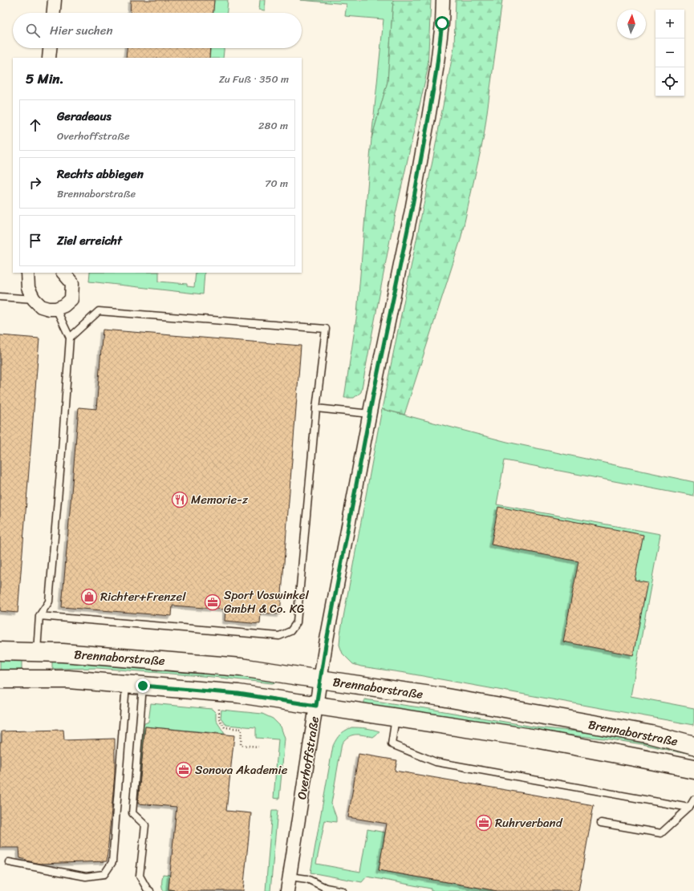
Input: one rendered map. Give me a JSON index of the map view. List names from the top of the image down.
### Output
{
  "streets": {
    "main road": ["Brennaborstraße"],
    "street": ["Overhoffstraße"]
  },
  "crossings": [
    ["Brennaborstraße", "Overhoffstraße"]
  ],
  "places": {
    "restaurant": ["Memorie-z"],
    "shop": ["Richter+Frenzel"],
    "office": ["Sport Voswinkel GmbH & Co. KG", "Sonova Akademie", "Ruhrverband"]
  },
  "north": "top",
  "page": {
    "map_buttons": ["+", "−"],
    "search": "Hier suchen",
    "heading": ["5 Min.", "Zu Fuß · 350 m"],
    "list": [
      ["Geradeaus", "Overhoffstraße", "280 m"],
      ["Rechts abbiegen", "Brennaborstraße", "70 m"],
      "Ziel erreicht"
    ]
  }
}
